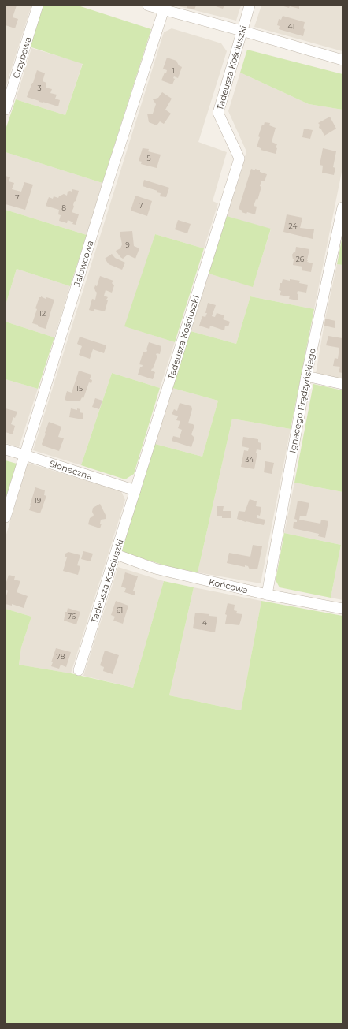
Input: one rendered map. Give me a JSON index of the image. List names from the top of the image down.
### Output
{
  "streets": {
    "street": [
      "Grzybowa",
      "Tadeusza Kościuszki",
      "Jałowcowa",
      "Ignacego Prądzyńskiego",
      "Słoneczna",
      "Końcowa"
    ]
  },
  "crossings": [
    ["Tadeusza Kościuszki", "Słoneczna"],
    ["Tadeusza Kościuszki", "Końcowa"],
    ["Jałowcowa", "Słoneczna"],
    ["Ignacego Prądzyńskiego", "Końcowa"]
  ],
  "house_numbers": [
    "41",
    "1",
    "3",
    "5",
    "7",
    "7",
    "8",
    "24",
    "9",
    "26",
    "12",
    "15",
    "34",
    "19",
    "61",
    "76",
    "4",
    "78"
  ]
}
